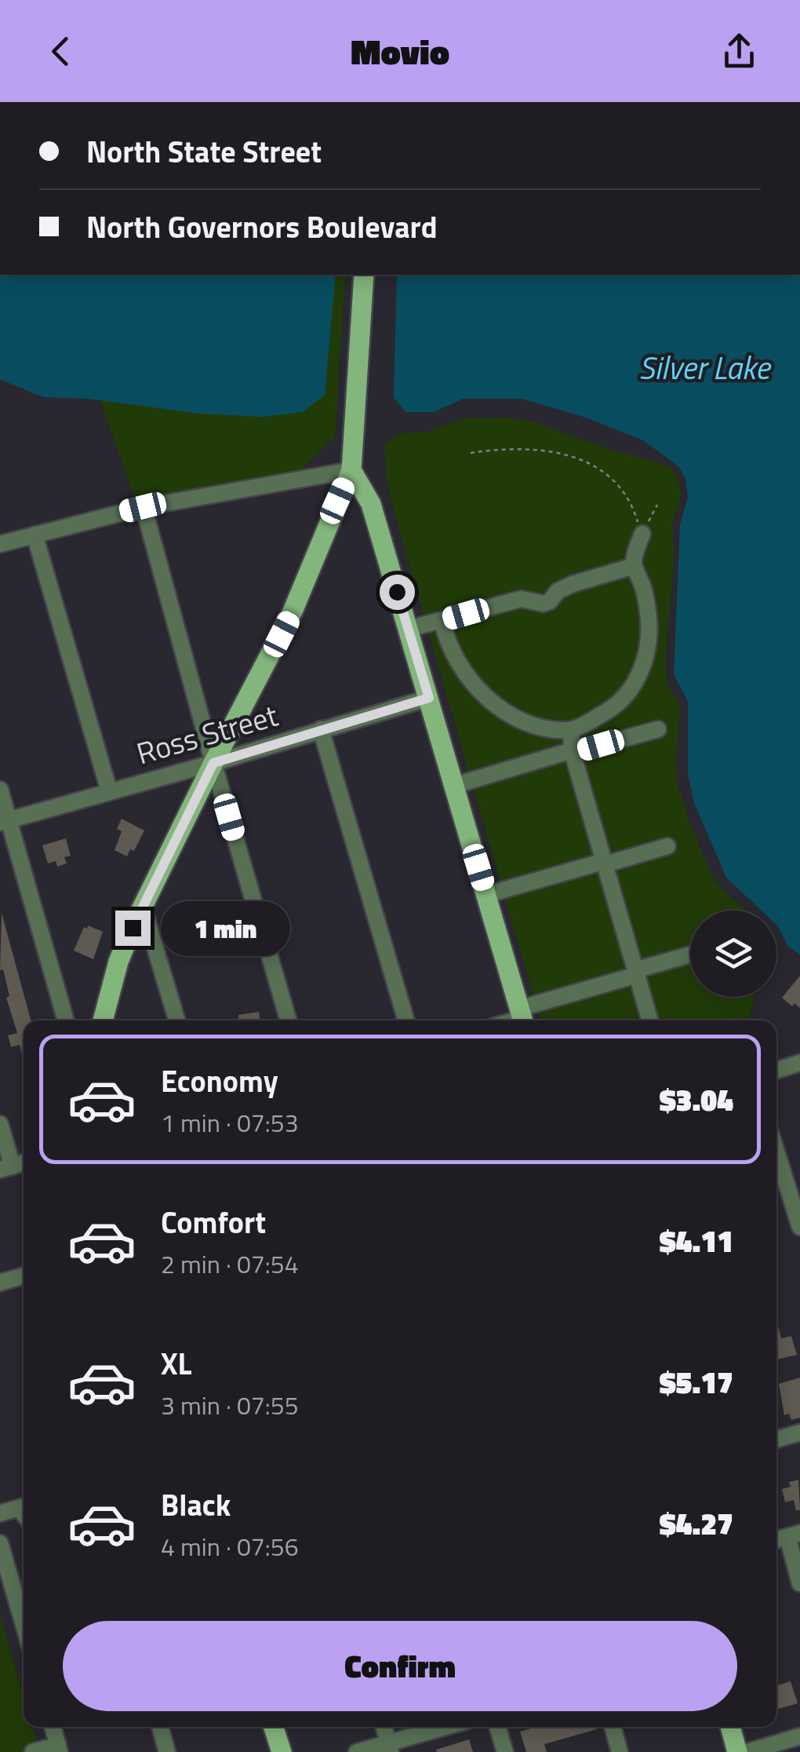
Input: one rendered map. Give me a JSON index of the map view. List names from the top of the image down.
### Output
{
  "streets": {
    "street": ["Ross Street"]
  },
  "water": ["Silver Lake"],
  "page": {
    "header": "Movio",
    "banner": ["North State Street", "North Governors Boulevard"],
    "bubble": "1 min",
    "list": [
      {
        "name": "Economy",
        "note": "1 min · 07:53",
        "value": "$3.04"
      },
      {
        "name": "Comfort",
        "note": "2 min · 07:54",
        "value": "$4.11"
      },
      {
        "name": "XL",
        "note": "3 min · 07:55",
        "value": "$5.17"
      },
      {
        "name": "Black",
        "note": "4 min · 07:56",
        "value": "$4.27"
      }
    ],
    "buttons": "Confirm"
  }
}
